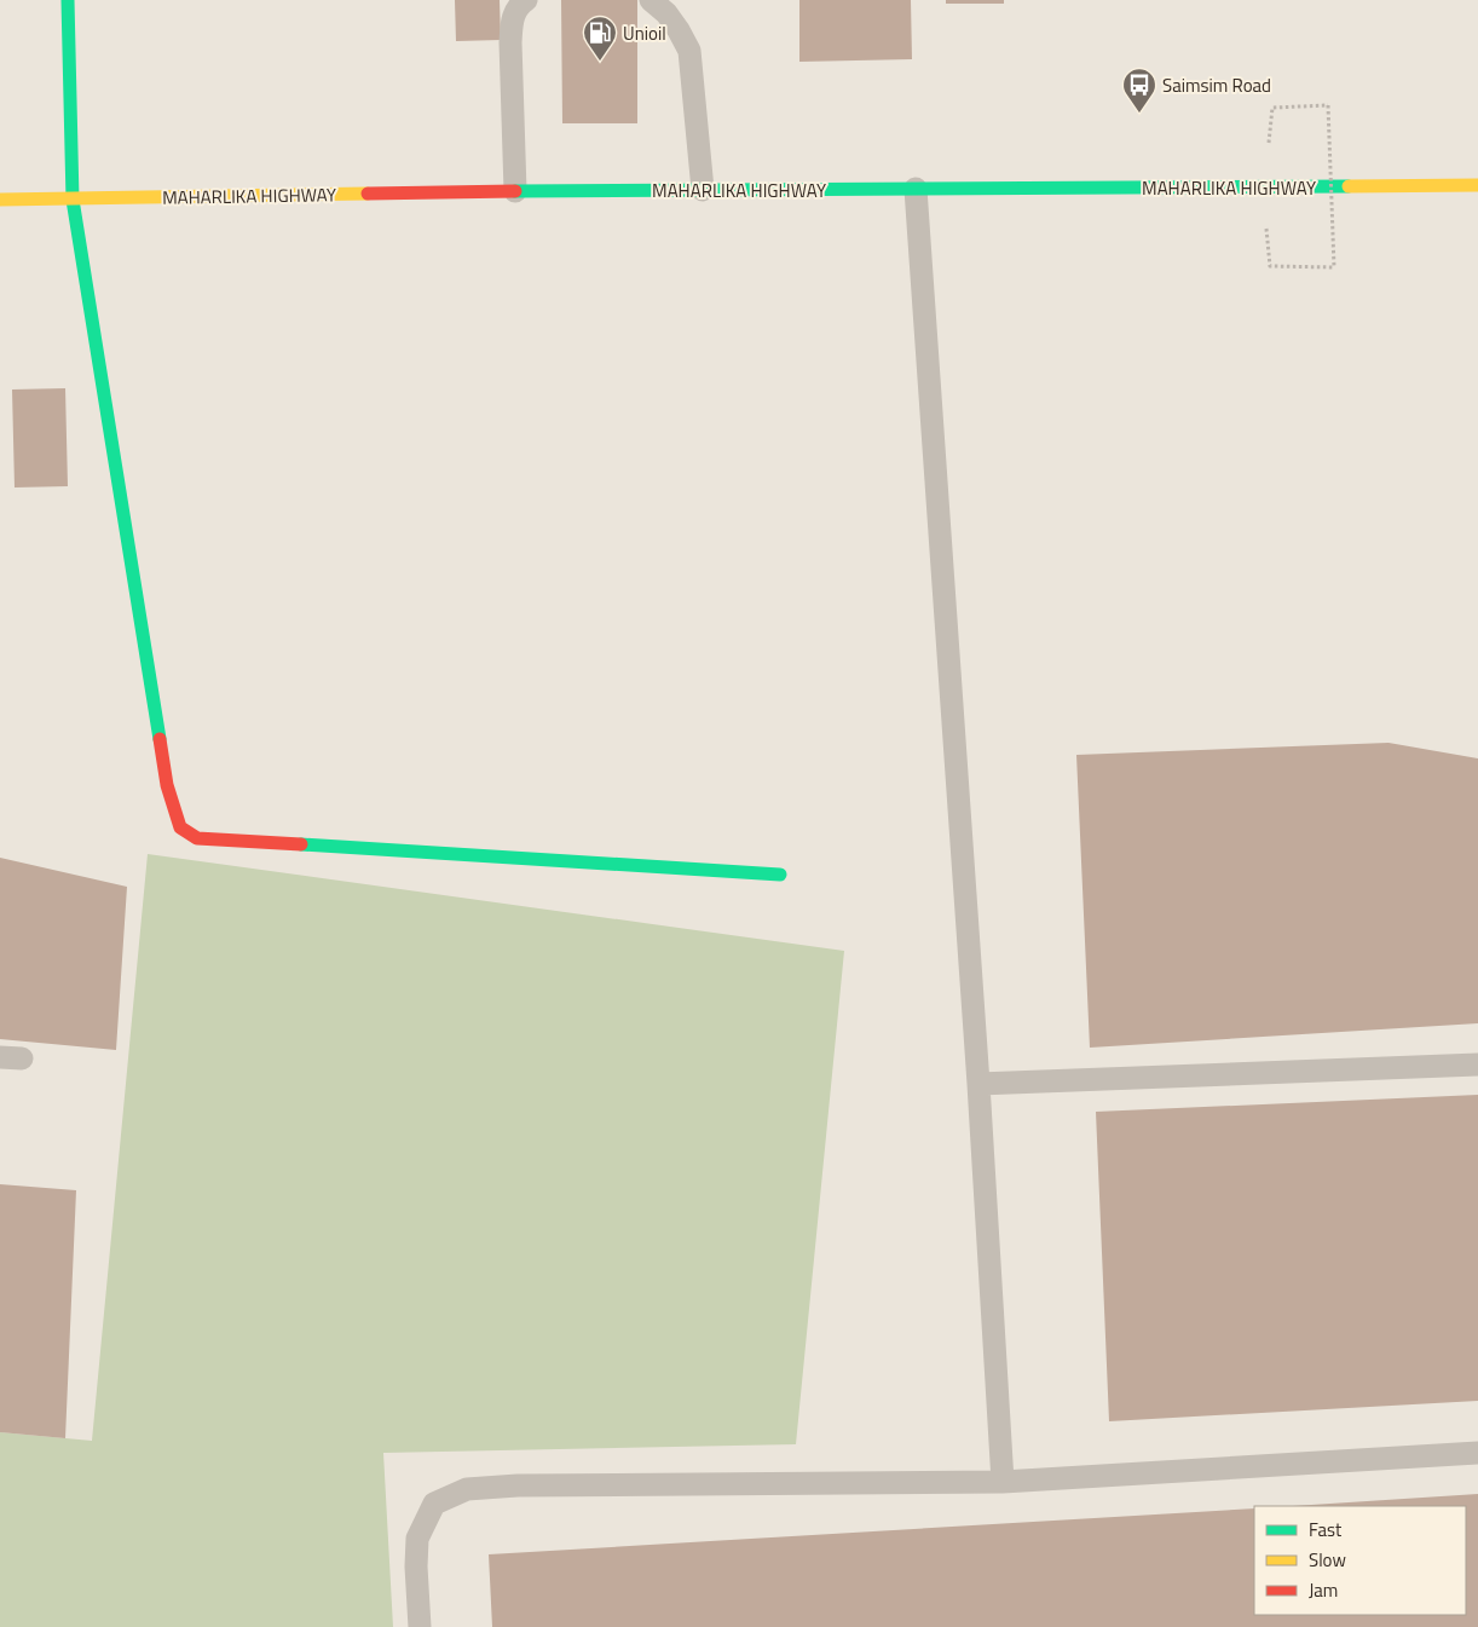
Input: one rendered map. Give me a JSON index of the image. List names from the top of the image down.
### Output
{
  "streets": {
    "main road": ["MAHARLIKA HIGHWAY"]
  },
  "places": {
    "fuel station": ["Unioil"],
    "bus stop": ["Saimsim Road"]
  },
  "legend": ["Fast", "Slow", "Jam"]
}
